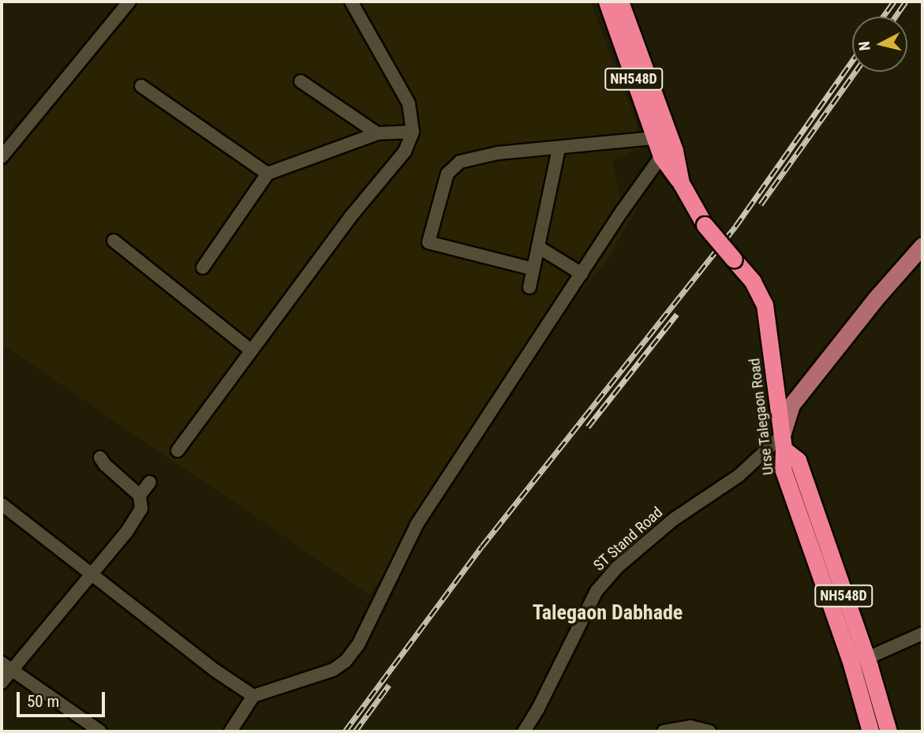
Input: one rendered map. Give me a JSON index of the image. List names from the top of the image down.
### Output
{
  "streets": {
    "highway": ["NH548D", "Urse Talegaon Road"],
    "street": ["ST Stand Road"]
  },
  "crossings": [
    ["NH548D", "Urse Talegaon Road"],
    ["NH548D", "ST Stand Road"],
    ["Urse Talegaon Road", "ST Stand Road"]
  ],
  "districts": ["Talegaon Dabhade"],
  "scale_bar": "50 m",
  "north": "left"
}
